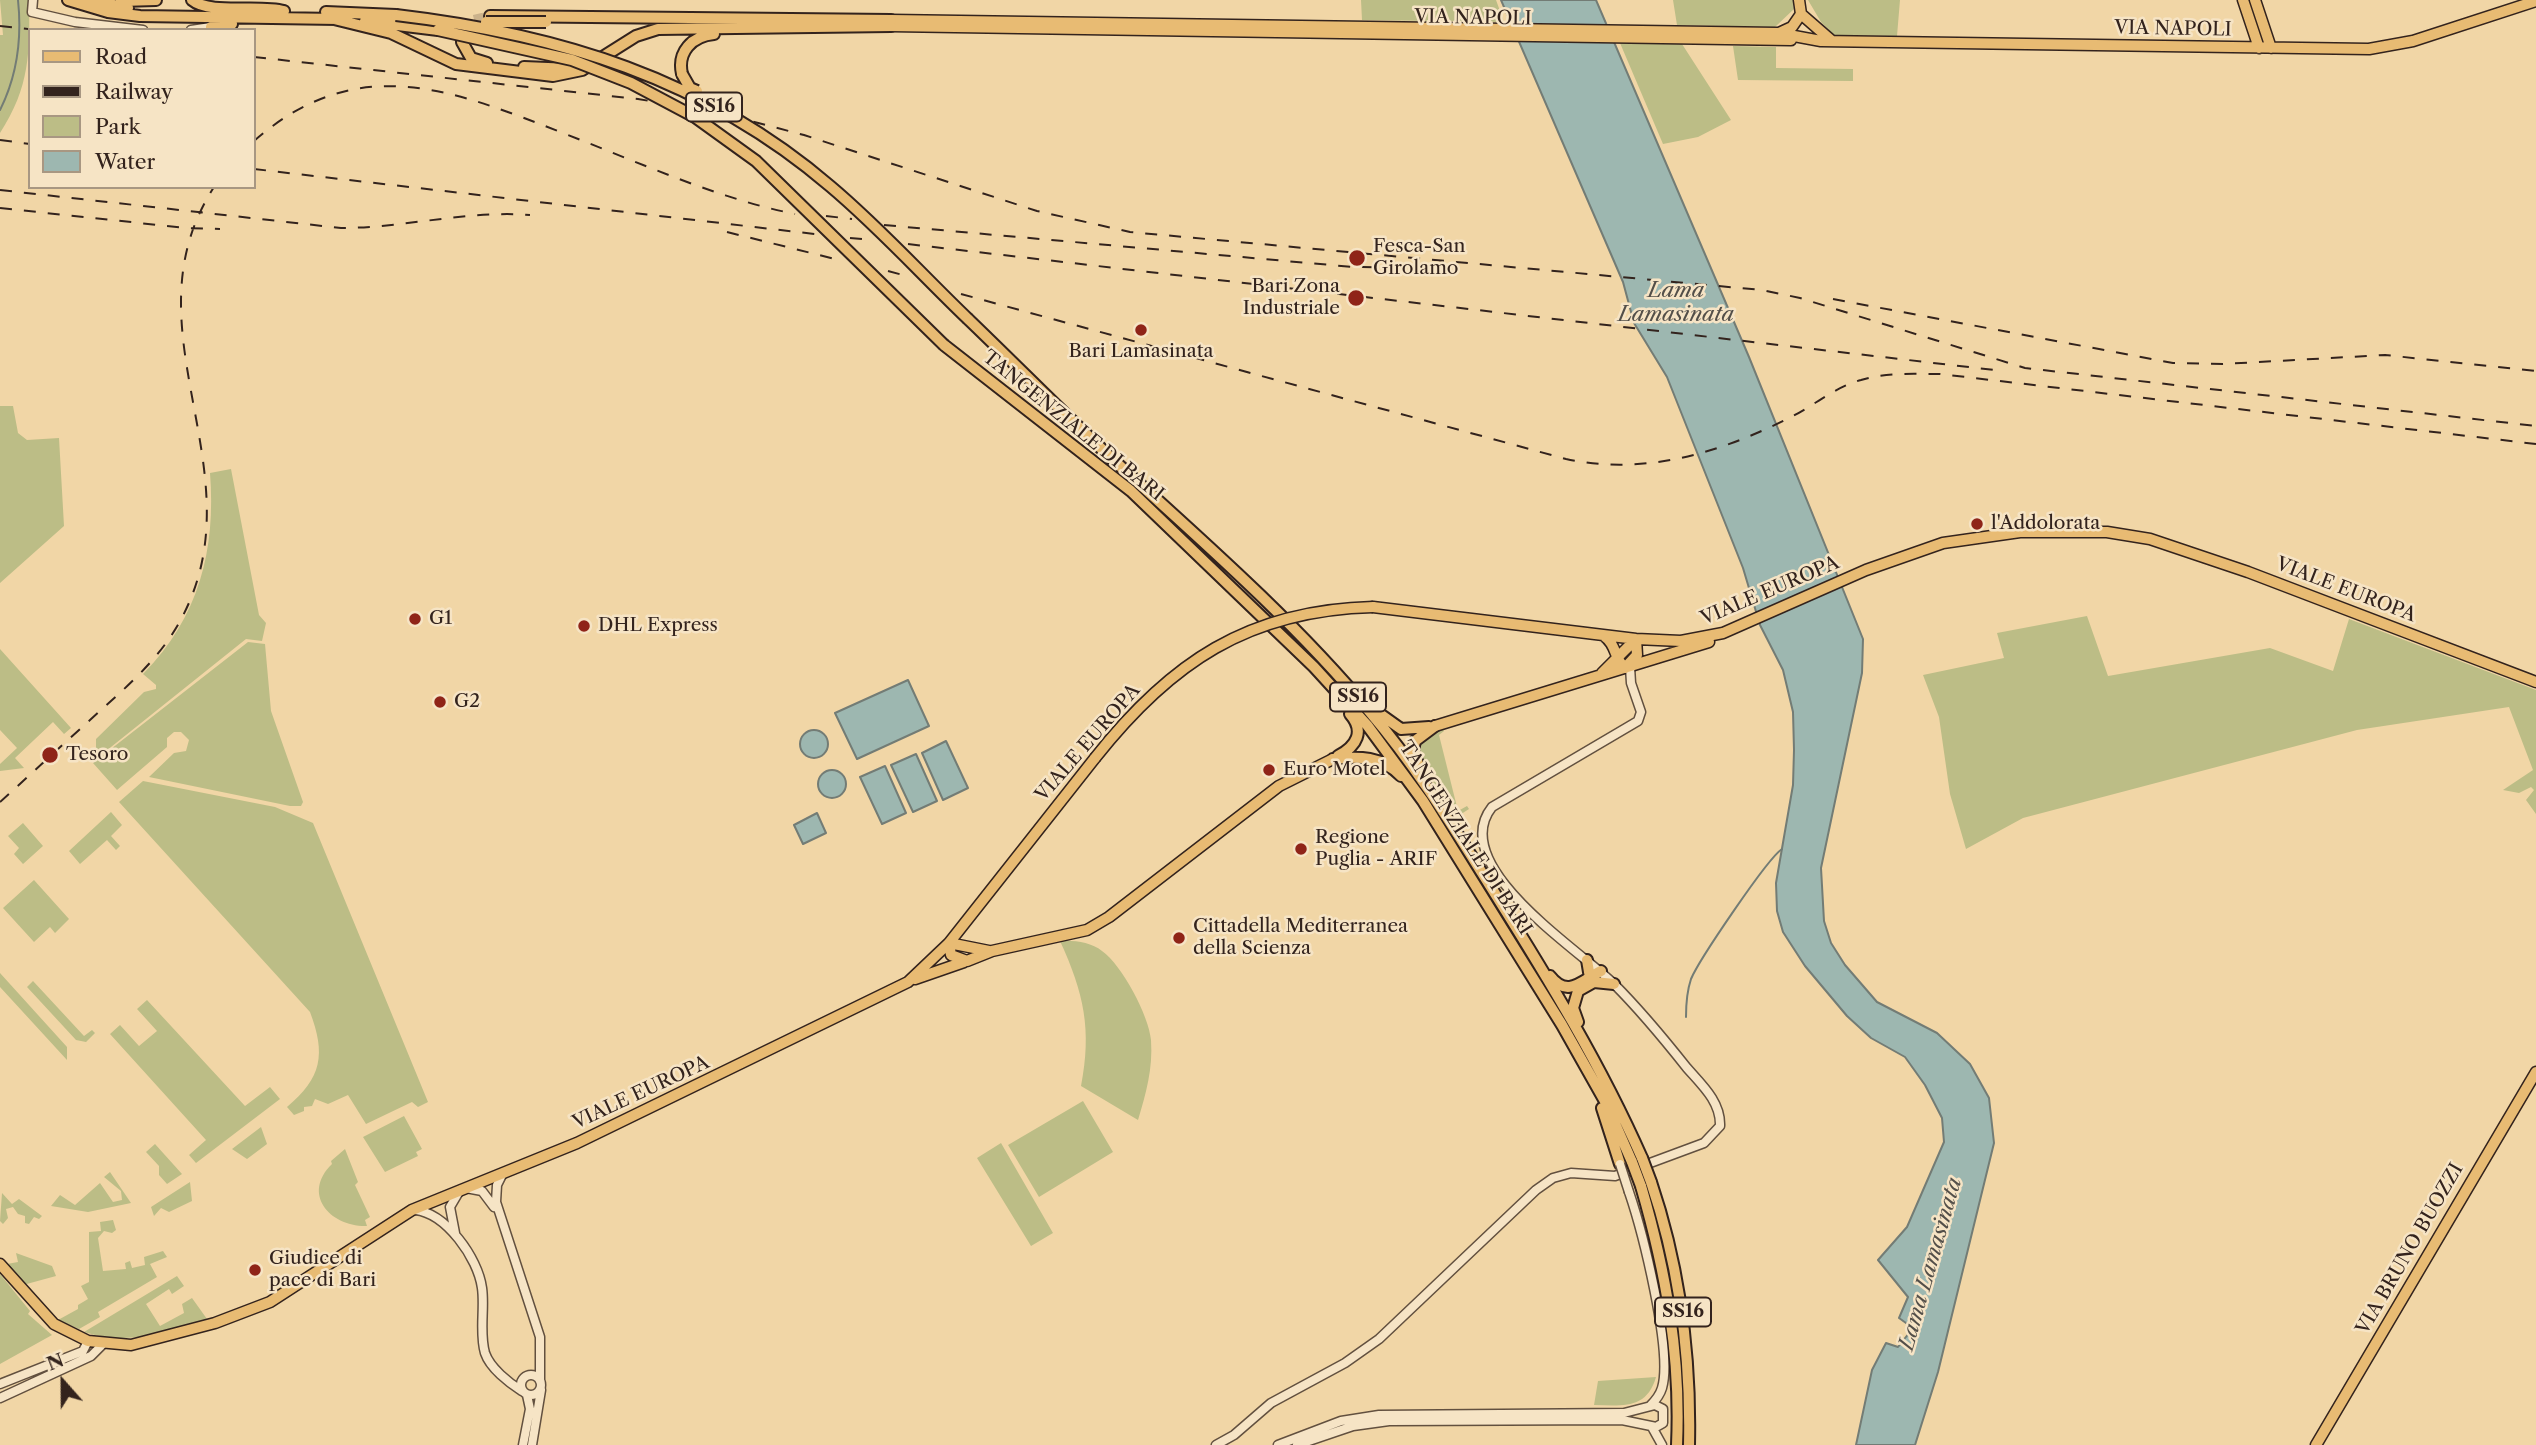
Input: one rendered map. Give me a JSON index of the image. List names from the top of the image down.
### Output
{
  "streets": {
    "highway": ["SS16", "TANGENZIALE DI BARI"],
    "main road": ["VIA NAPOLI", "VIALE EUROPA", "VIA BRUNO BUOZZI"]
  },
  "water": ["Lama Lamasinata"],
  "places": [
    "Fesca-San Girolamo",
    "Bari Zona Industriale",
    "Bari Lamasinata",
    "l'Addolorata",
    "G1",
    "DHL Express",
    "G2",
    "Tesoro",
    "Euro Motel",
    "Regione Puglia - ARIF",
    "Cittadella Mediterranea della Scienza",
    "Giudice di pace di Bari"
  ],
  "legend": [
    "Road",
    "Railway",
    "Park",
    "Water"
  ],
  "north": "top"
}
